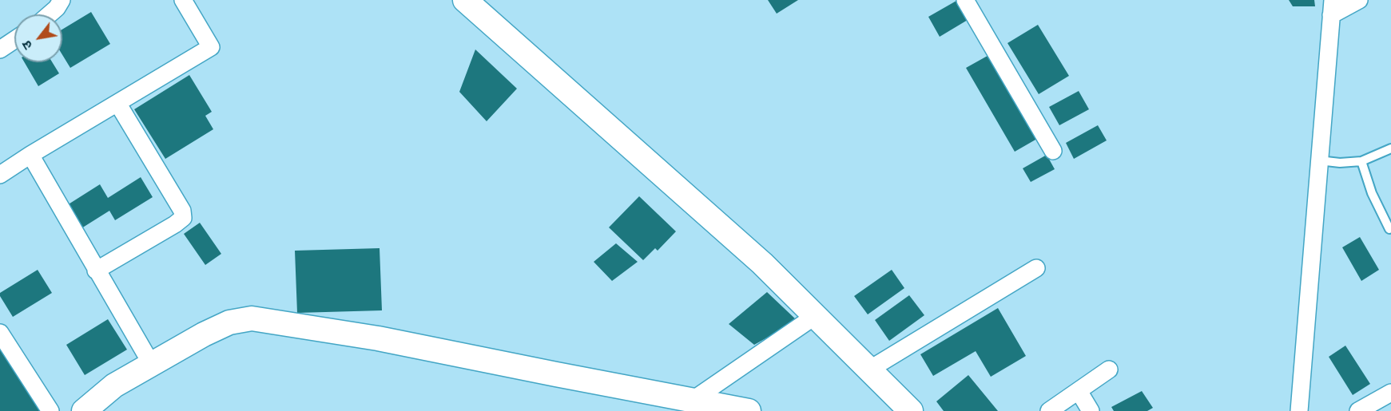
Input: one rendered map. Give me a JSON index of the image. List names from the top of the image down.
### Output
{
  "north": "bottom left"
}
